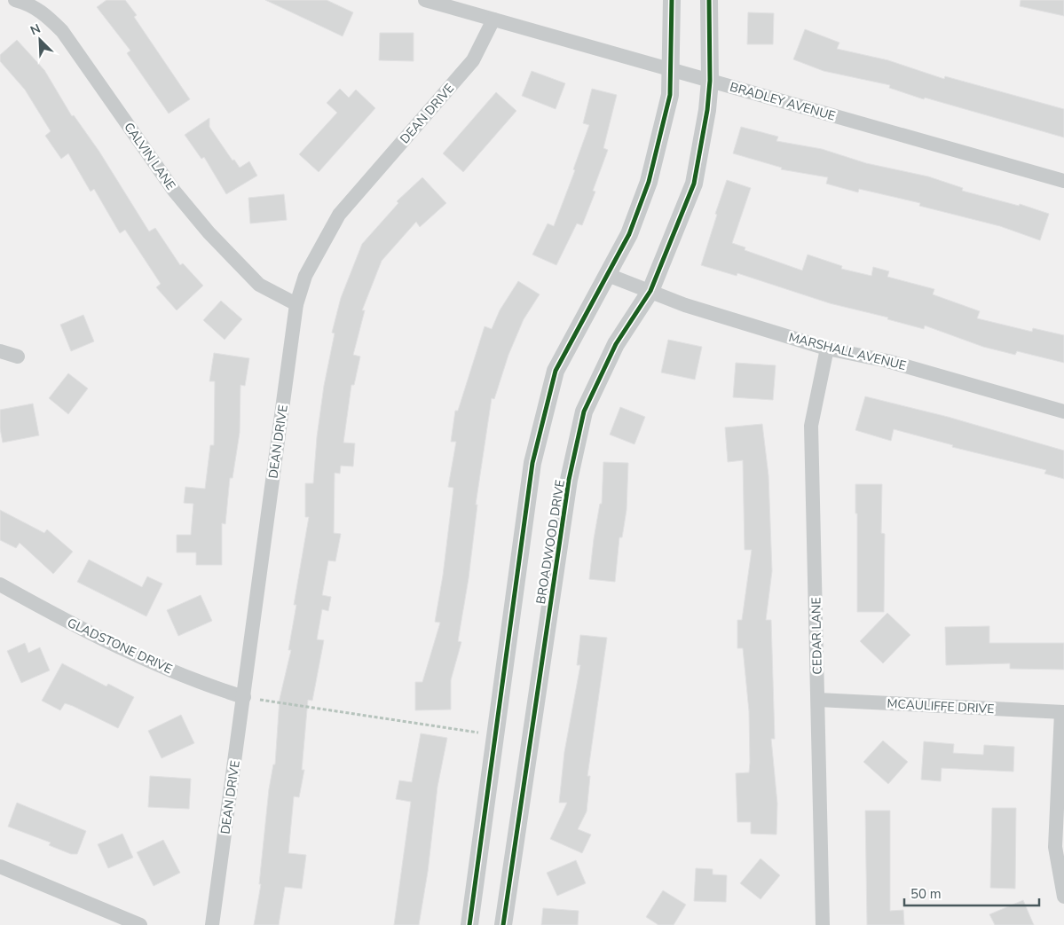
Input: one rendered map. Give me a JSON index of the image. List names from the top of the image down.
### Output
{
  "streets": {
    "street": [
      "BRADLEY AVENUE",
      "DEAN DRIVE",
      "CALVIN LANE",
      "MARSHALL AVENUE",
      "BROADWOOD DRIVE",
      "CEDAR LANE",
      "GLADSTONE DRIVE",
      "MCAULIFFE DRIVE"
    ]
  },
  "crossings": [
    ["BRADLEY AVENUE", "DEAN DRIVE"],
    ["BRADLEY AVENUE", "BROADWOOD DRIVE"],
    ["DEAN DRIVE", "CALVIN LANE"],
    ["DEAN DRIVE", "GLADSTONE DRIVE"],
    ["MARSHALL AVENUE", "BROADWOOD DRIVE"],
    ["MARSHALL AVENUE", "CEDAR LANE"],
    ["CEDAR LANE", "MCAULIFFE DRIVE"]
  ],
  "scale_bar": "50 m",
  "north": "top left"
}
